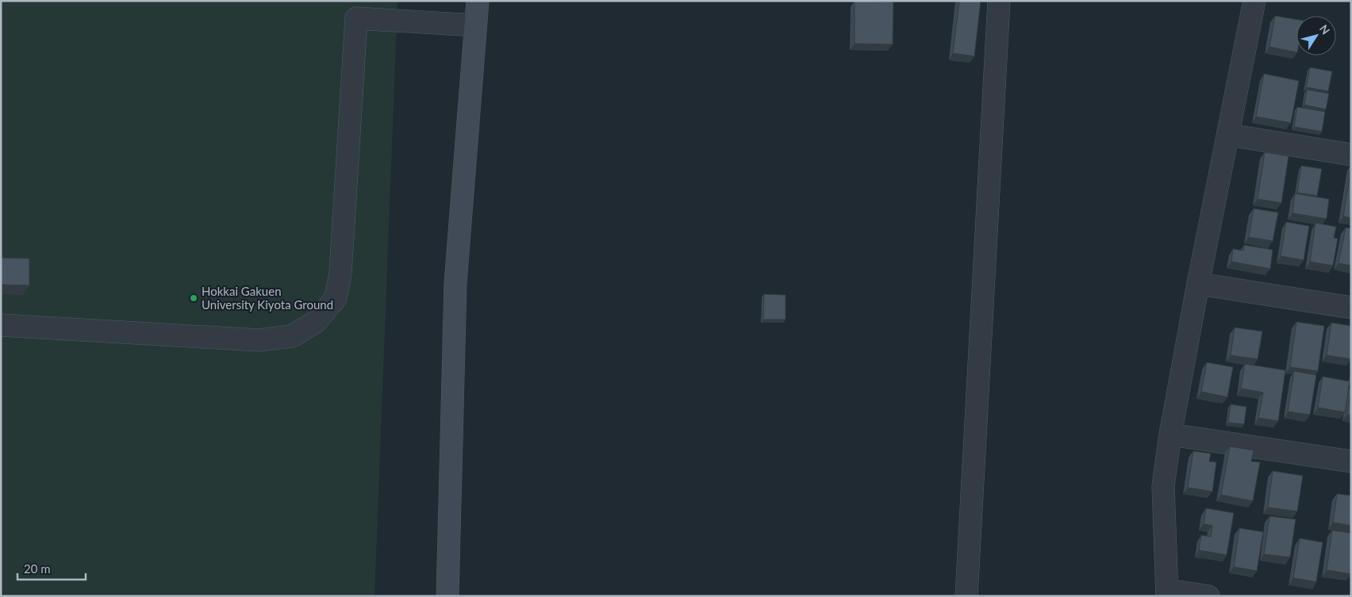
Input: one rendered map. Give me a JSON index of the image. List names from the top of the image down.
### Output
{
  "places": ["Hokkai Gakuen University Kiyota Ground"],
  "scale_bar": "20 m",
  "north": "top right"
}
